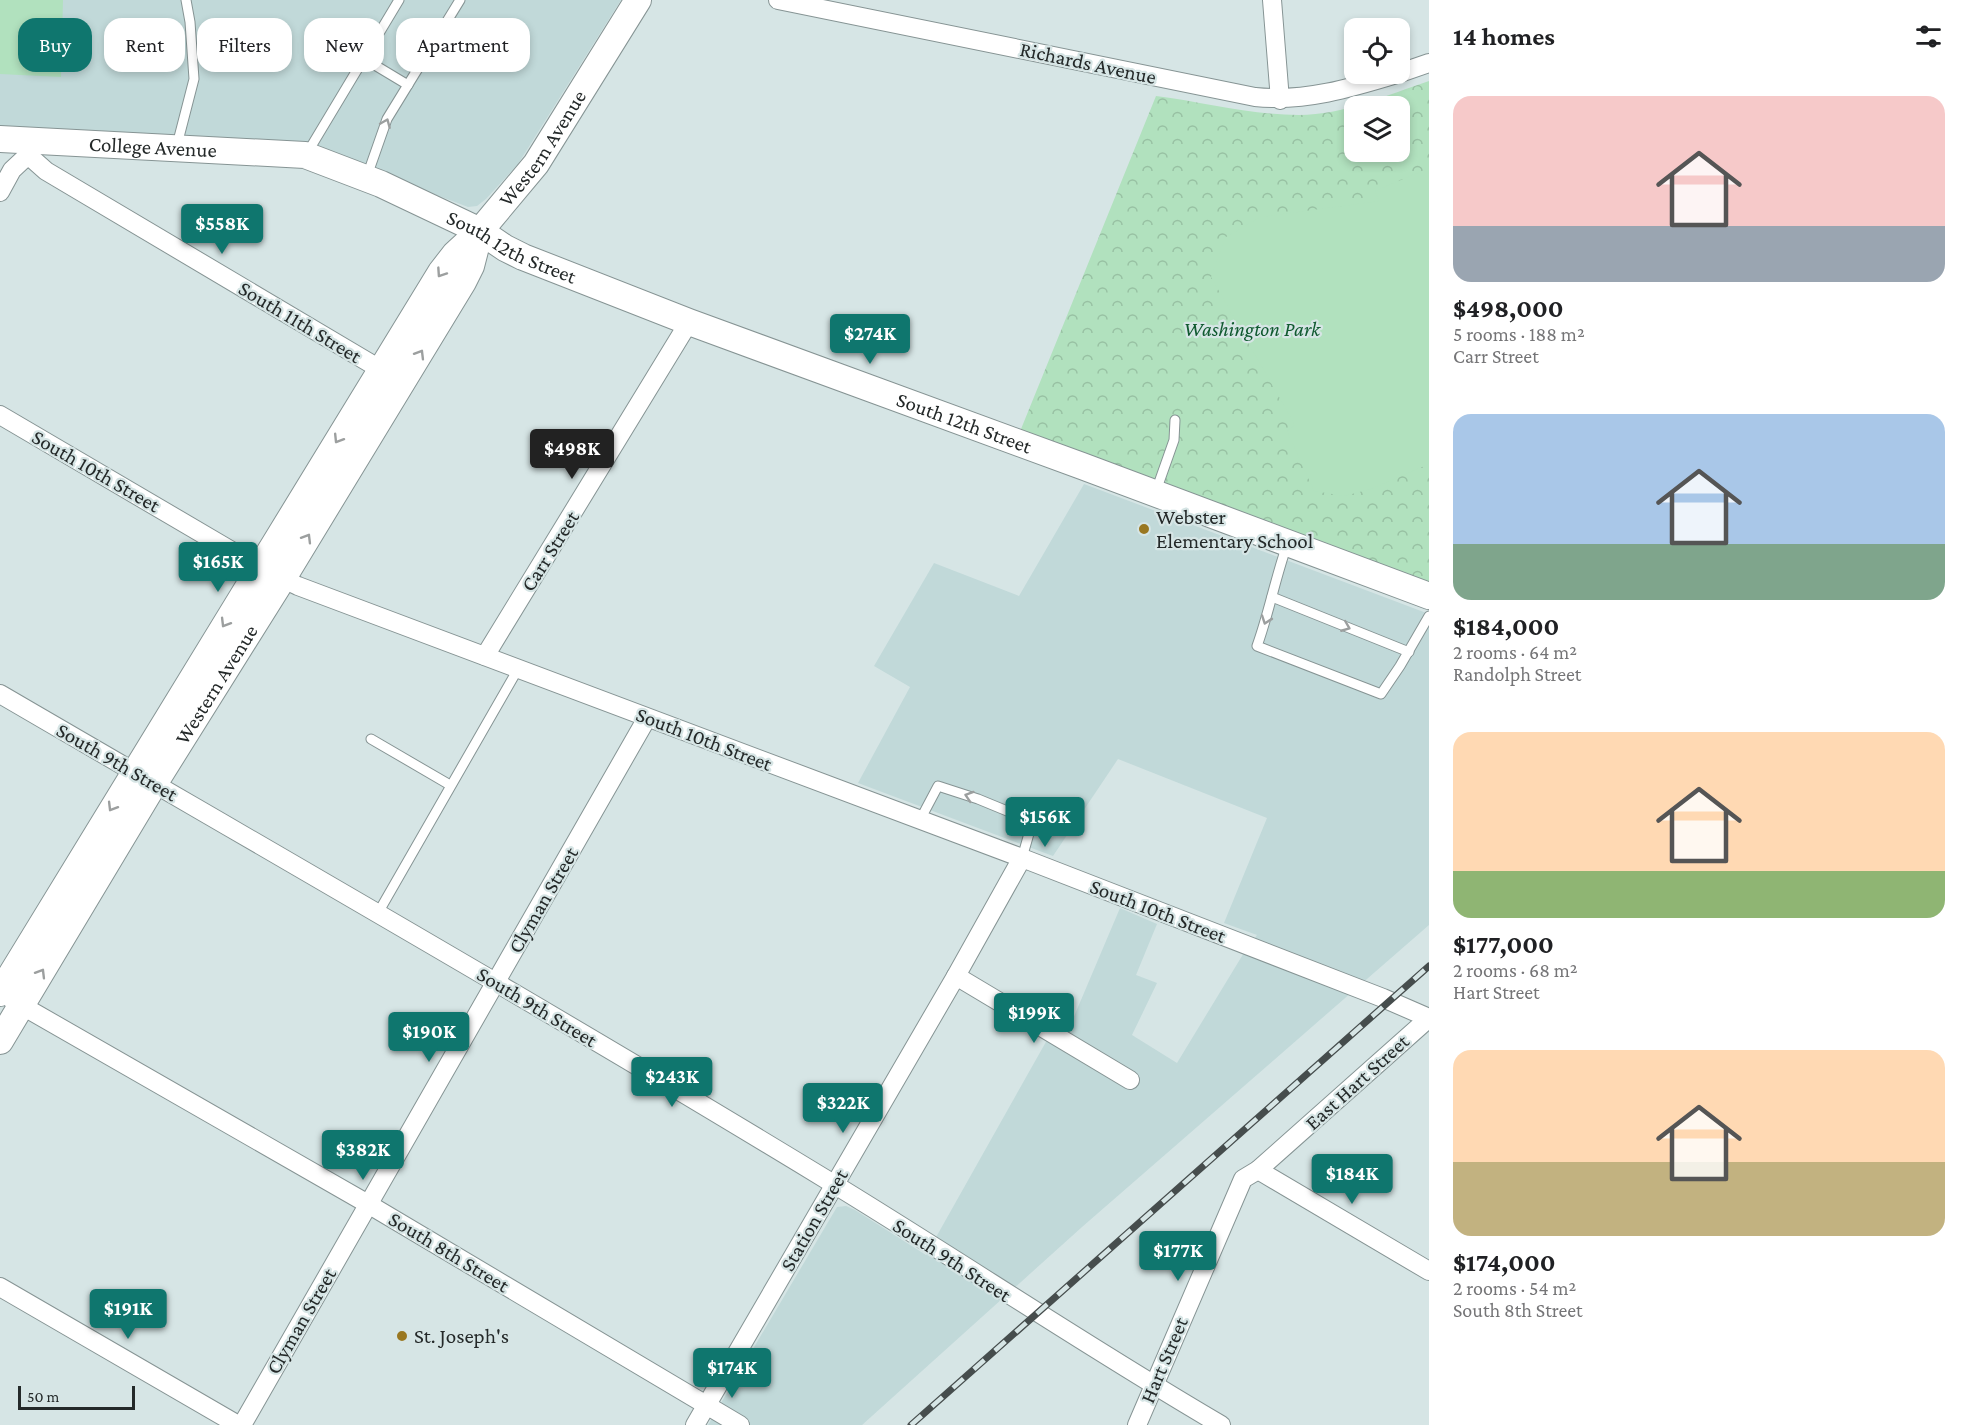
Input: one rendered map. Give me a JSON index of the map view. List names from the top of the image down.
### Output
{
  "streets": {
    "street": [
      "Richards Avenue",
      "College Avenue",
      "Western Avenue",
      "South 12th Street",
      "South 11th Street",
      "South 10th Street",
      "Carr Street",
      "South 9th Street",
      "Clyman Street",
      "East Hart Street",
      "Station Street",
      "South 8th Street",
      "Hart Street"
    ]
  },
  "crossings": [
    ["College Avenue", "South 12th Street"],
    ["College Avenue", "South 11th Street"],
    ["Western Avenue", "South 12th Street"],
    ["Western Avenue", "South 11th Street"],
    ["Western Avenue", "South 10th Street"],
    ["Western Avenue", "South 9th Street"],
    ["Western Avenue", "South 8th Street"],
    ["South 12th Street", "Carr Street"],
    ["South 10th Street", "Carr Street"],
    ["South 10th Street", "Clyman Street"],
    ["South 10th Street", "East Hart Street"],
    ["South 10th Street", "Station Street"],
    ["South 9th Street", "Clyman Street"],
    ["South 9th Street", "Station Street"],
    ["South 9th Street", "Hart Street"],
    ["Clyman Street", "South 8th Street"],
    ["East Hart Street", "Hart Street"],
    ["Station Street", "South 8th Street"]
  ],
  "parks": ["Washington Park"],
  "places": ["Webster Elementary School", "St. Joseph's"],
  "scale_bar": "50 m",
  "page": {
    "heading": "14 homes",
    "chip": [
      "Buy",
      "Rent",
      "Filters",
      "New",
      "Apartment"
    ],
    "list": [
      {
        "name": "$498,000",
        "note": "5 rooms · 188 m² · Carr Street"
      },
      {
        "name": "$184,000",
        "note": "2 rooms · 64 m² · Randolph Street"
      },
      {
        "name": "$177,000",
        "note": "2 rooms · 68 m² · Hart Street"
      },
      {
        "name": "$174,000",
        "note": "2 rooms · 54 m² · South 8th Street"
      }
    ],
    "price": [
      "$558K",
      "$274K",
      "$498K",
      "$165K",
      "$156K",
      "$199K",
      "$190K",
      "$243K",
      "$322K",
      "$382K",
      "$184K",
      "$177K",
      "$191K",
      "$174K"
    ],
    "scale": "50 m"
  }
}
